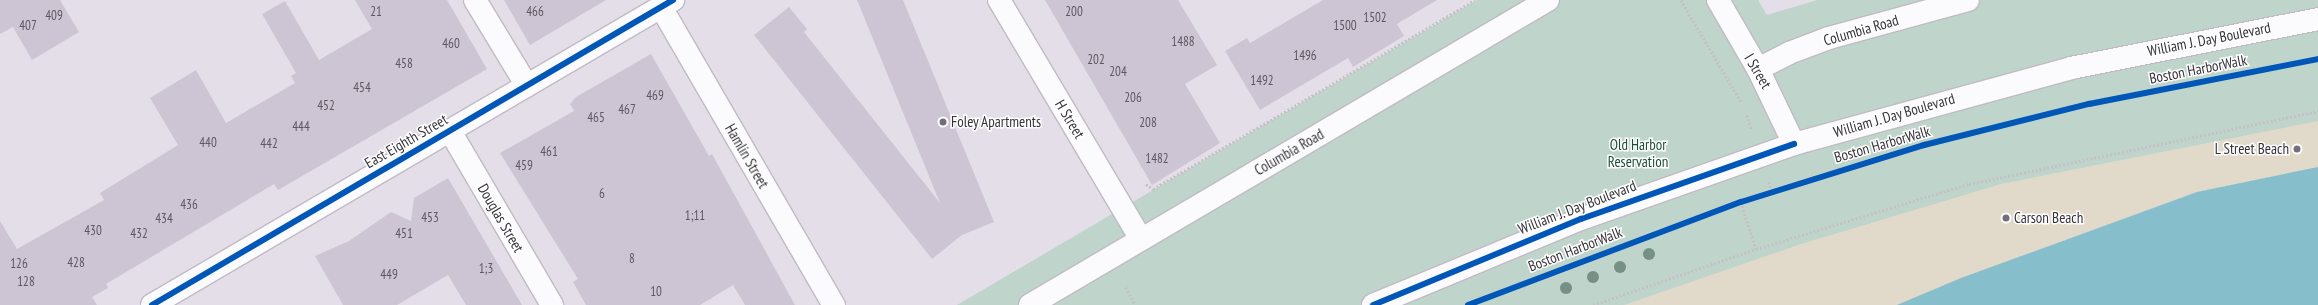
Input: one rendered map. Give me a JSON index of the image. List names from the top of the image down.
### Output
{
  "streets": {
    "main road": [
      "Columbia Road",
      "William J. Day Boulevard",
      "I Street",
      "H Street",
      "East Eighth Street",
      "Hamlin Street",
      "Douglas Street"
    ],
    "cycle path": ["Boston HarborWalk"]
  },
  "crossings": [
    ["Columbia Road", "I Street"],
    ["Columbia Road", "H Street"],
    ["William J. Day Boulevard", "I Street"],
    ["East Eighth Street", "Hamlin Street"],
    ["East Eighth Street", "Douglas Street"]
  ],
  "parks": ["Old Harbor Reservation"],
  "places": ["Foley Apartments", "L Street Beach", "Carson Beach"],
  "house_numbers": [
    "21",
    "466",
    "200",
    "409",
    "1502",
    "407",
    "1500",
    "1488",
    "460",
    "1496",
    "202",
    "458",
    "204",
    "1492",
    "454",
    "469",
    "206",
    "452",
    "467",
    "465",
    "208",
    "444",
    "440",
    "442",
    "461",
    "1482",
    "459",
    "6",
    "436",
    "1;11",
    "453",
    "434",
    "430",
    "432",
    "451",
    "8",
    "428",
    "126",
    "1;3",
    "449",
    "128",
    "10"
  ]
}
